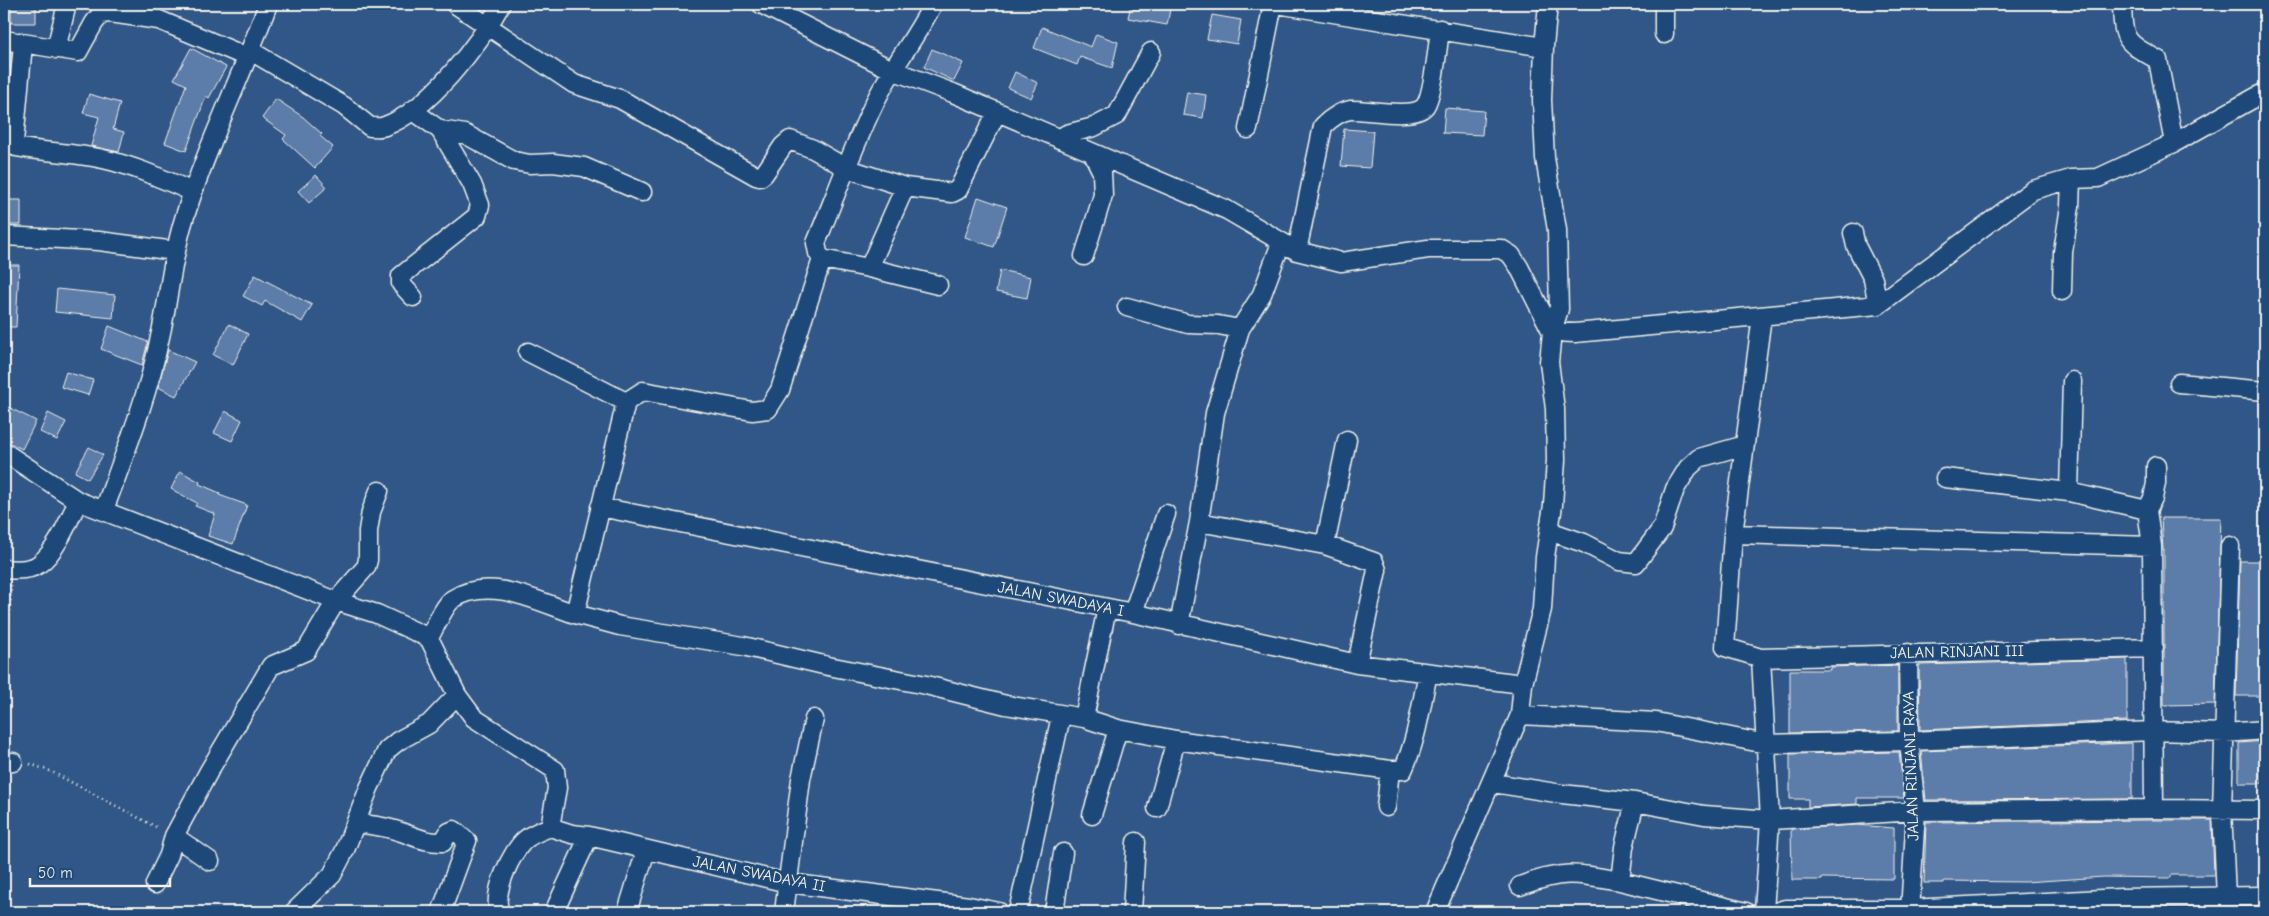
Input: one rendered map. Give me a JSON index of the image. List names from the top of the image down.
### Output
{
  "streets": {
    "street": [
      "JALAN SWADAYA I",
      "JALAN RINJANI III",
      "JALAN RINJANI RAYA",
      "JALAN SWADAYA II"
    ]
  },
  "crossings": [
    ["JALAN RINJANI III", "JALAN RINJANI RAYA"]
  ],
  "scale_bar": "50 m"
}
